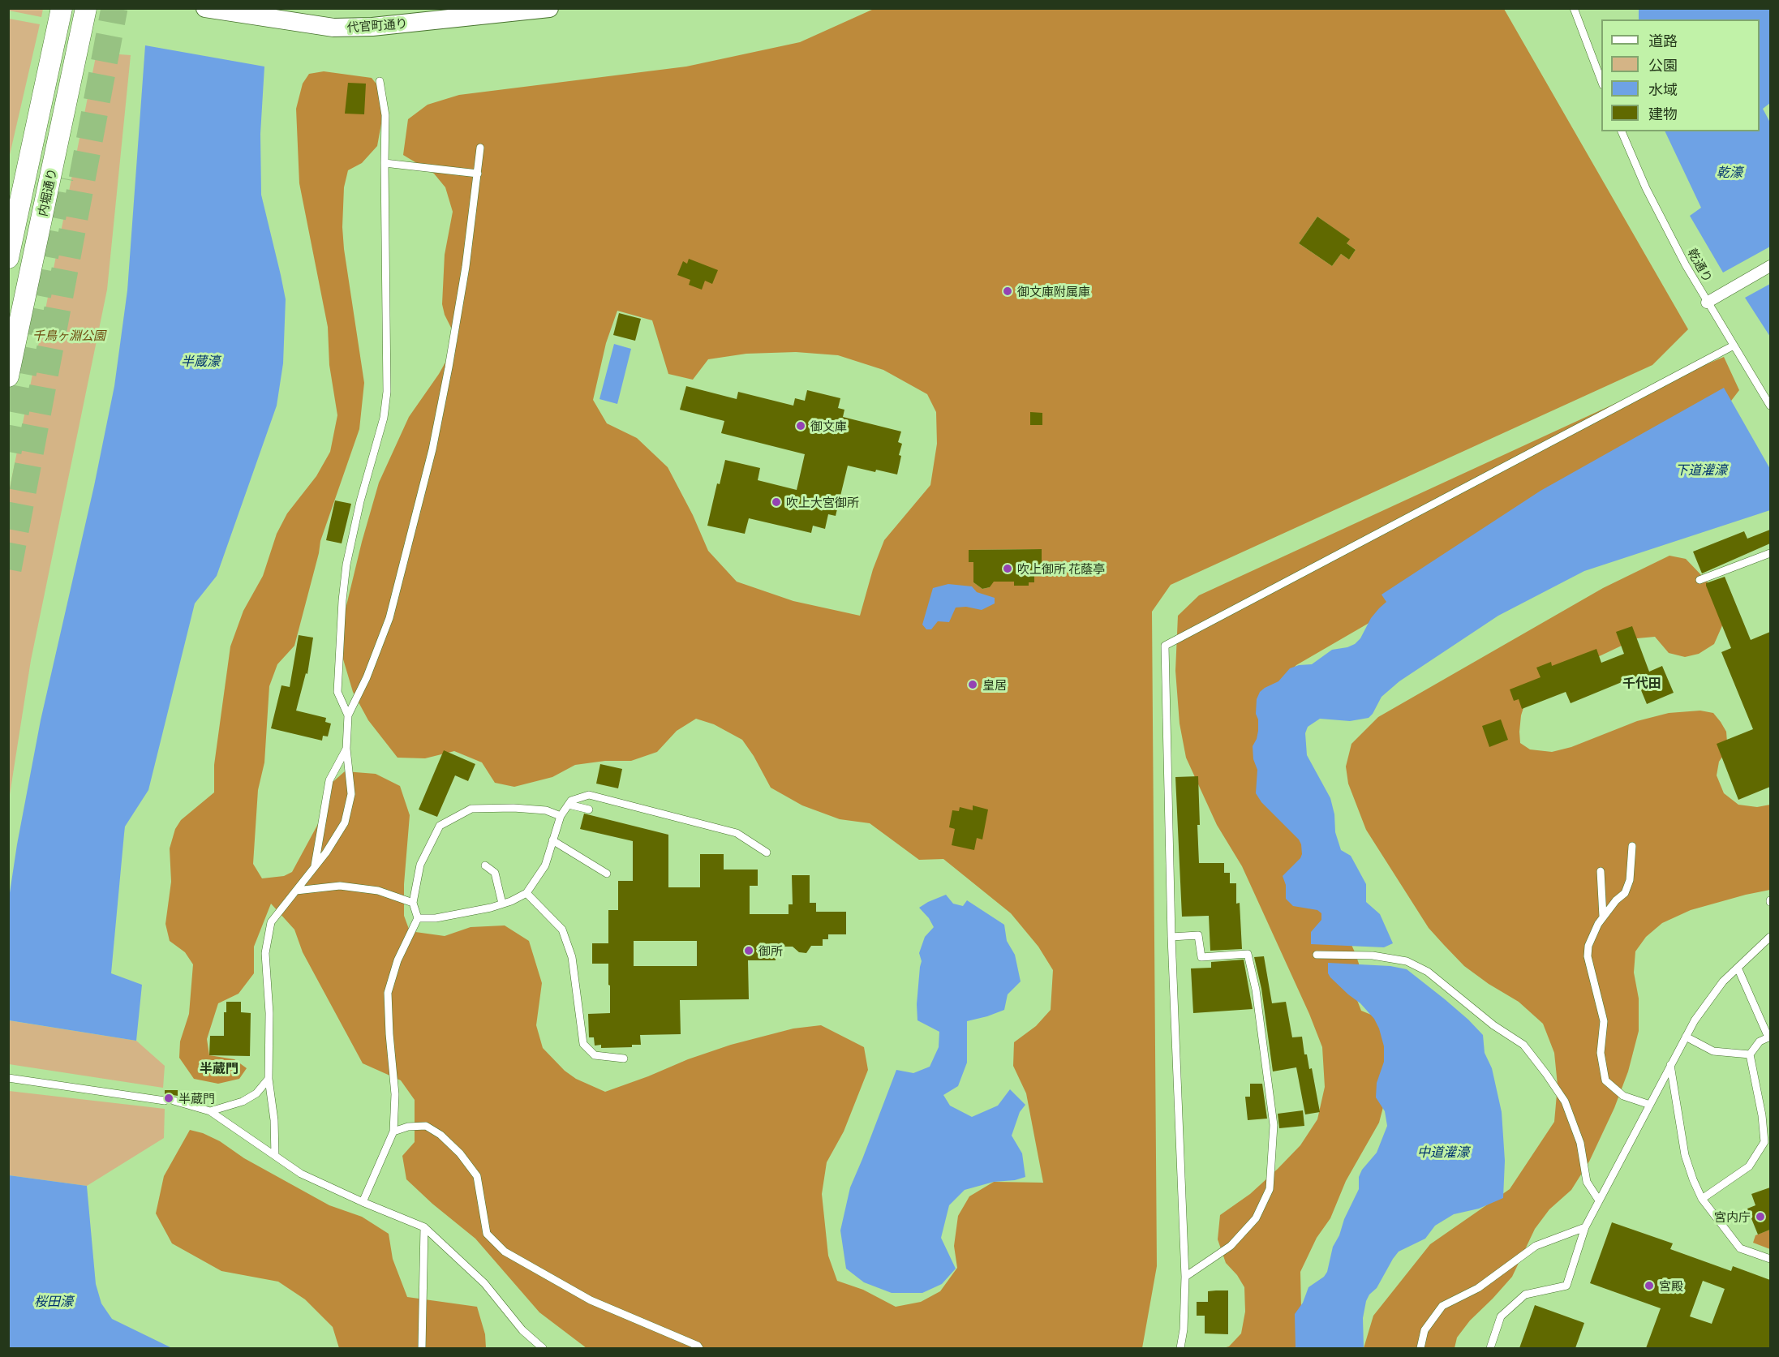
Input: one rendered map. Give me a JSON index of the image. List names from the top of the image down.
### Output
{
  "streets": {
    "main road": ["内堀通り"],
    "street": ["代官町通り"],
    "lane": ["乾通り"]
  },
  "districts": ["千代田", "半蔵門"],
  "water": [
    "乾濠",
    "半蔵濠",
    "下道灌濠",
    "中道灌濠",
    "桜田濠"
  ],
  "parks": ["千鳥ヶ淵公園"],
  "places": [
    "御文庫附属庫",
    "御文庫",
    "吹上大宮御所",
    "吹上御所 花蔭亭",
    "皇居",
    "御所",
    "半蔵門",
    "宮内庁",
    "宮殿"
  ],
  "legend": [
    "道路",
    "公園",
    "水域",
    "建物"
  ]
}
